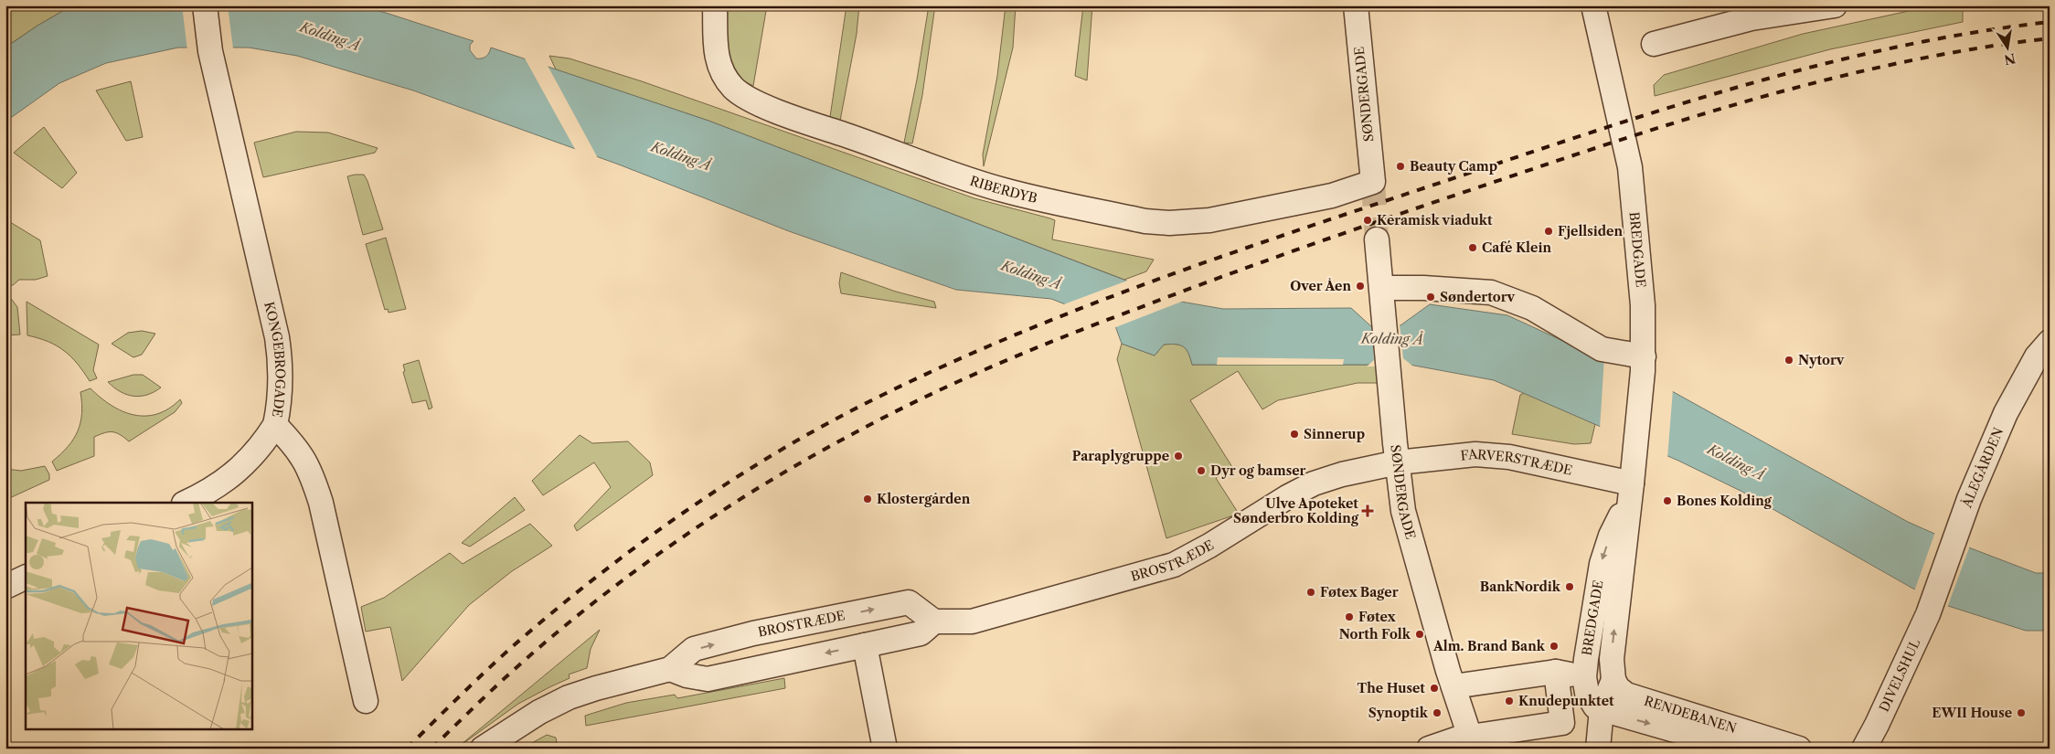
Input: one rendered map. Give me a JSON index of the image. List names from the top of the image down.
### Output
{
  "streets": {
    "street": [
      "SØNDERGADE",
      "RIBERDYB",
      "BREDGADE",
      "KONGEBROGADE",
      "FARVERSTRÆDE",
      "ÅLEGÅRDEN",
      "BROSTRÆDE",
      "DIVELSHUL",
      "RENDEBANEN"
    ]
  },
  "crossings": [
    ["SØNDERGADE", "RIBERDYB"],
    ["SØNDERGADE", "FARVERSTRÆDE"],
    ["SØNDERGADE", "BROSTRÆDE"],
    ["BREDGADE", "FARVERSTRÆDE"],
    ["BREDGADE", "RENDEBANEN"],
    ["FARVERSTRÆDE", "BROSTRÆDE"],
    ["ÅLEGÅRDEN", "DIVELSHUL"]
  ],
  "water": ["Kolding Å"],
  "places": {
    "other": [
      "Beauty Camp",
      "Keramisk viadukt",
      "Fjellsiden",
      "Café Klein",
      "Over Åen",
      "Søndertorv",
      "Nytorv",
      "Sinnerup",
      "Paraplygruppe",
      "Dyr og bamser",
      "Klostergården",
      "Bones Kolding",
      "BankNordik",
      "Føtex Bager",
      "Føtex",
      "North Folk",
      "Alm. Brand Bank",
      "The Huset",
      "Knudepunktet",
      "Synoptik",
      "EWII House"
    ],
    "health": ["Ulve Apoteket Sønderbro Kolding"]
  },
  "north": "bottom"
}
